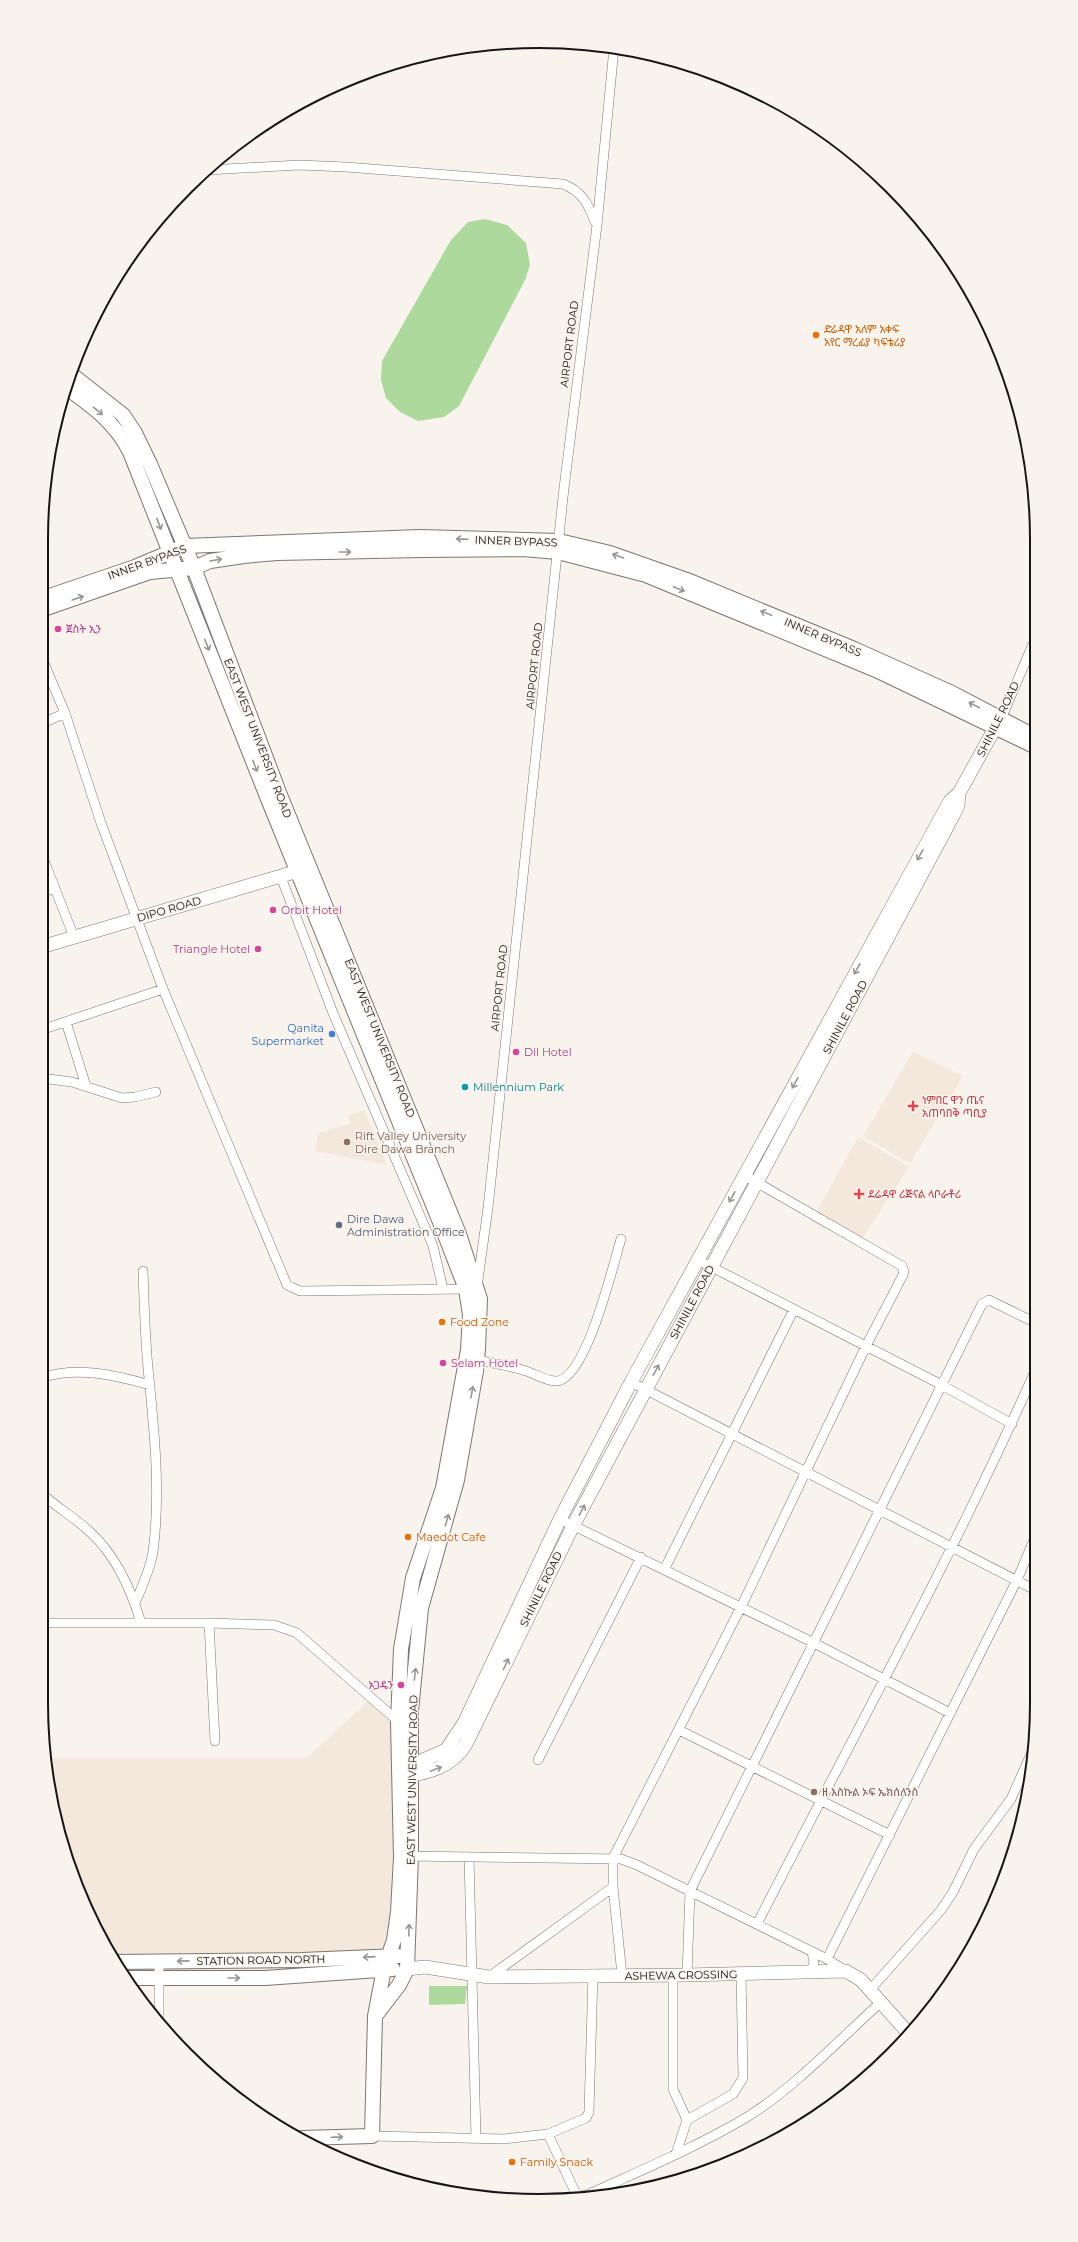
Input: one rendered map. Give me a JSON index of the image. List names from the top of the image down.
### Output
{
  "streets": {
    "main road": ["INNER BYPASS", "EAST WEST UNIVERSITY ROAD", "STATION ROAD NORTH"],
    "street": [
      "AIRPORT ROAD",
      "SHINILE ROAD",
      "DIPO ROAD",
      "ASHEWA CROSSING"
    ]
  },
  "crossings": [
    ["AIRPORT ROAD", "INNER BYPASS"],
    ["AIRPORT ROAD", "EAST WEST UNIVERSITY ROAD"],
    ["INNER BYPASS", "SHINILE ROAD"],
    ["INNER BYPASS", "EAST WEST UNIVERSITY ROAD"],
    ["SHINILE ROAD", "EAST WEST UNIVERSITY ROAD"],
    ["EAST WEST UNIVERSITY ROAD", "DIPO ROAD"],
    ["EAST WEST UNIVERSITY ROAD", "STATION ROAD NORTH"],
    ["EAST WEST UNIVERSITY ROAD", "ASHEWA CROSSING"],
    ["STATION ROAD NORTH", "ASHEWA CROSSING"]
  ],
  "places": {
    "other": [
      "ድሬዳዋ አለም አቀፍ አየር ማረፊያ ካፍቴሪያ",
      "ጀስት ኢን",
      "Orbit Hotel",
      "Triangle Hotel",
      "Qanita Supermarket",
      "Dil Hotel",
      "Millennium Park",
      "Rift Valley University Dire Dawa Branch",
      "Dire Dawa Administration Office",
      "Food Zone",
      "Selam Hotel",
      "Maedot Cafe",
      "ኦጋዴን",
      "ዘ እስኩል ኦፍ ኤክሰለንስ",
      "Family Snack"
    ],
    "health": ["ነምበር ዋን ጤና አጠባበቅ ጣቢያ", "ደሬዳዋ ሪጅናል ላቦራቶሪ"]
  }
}
